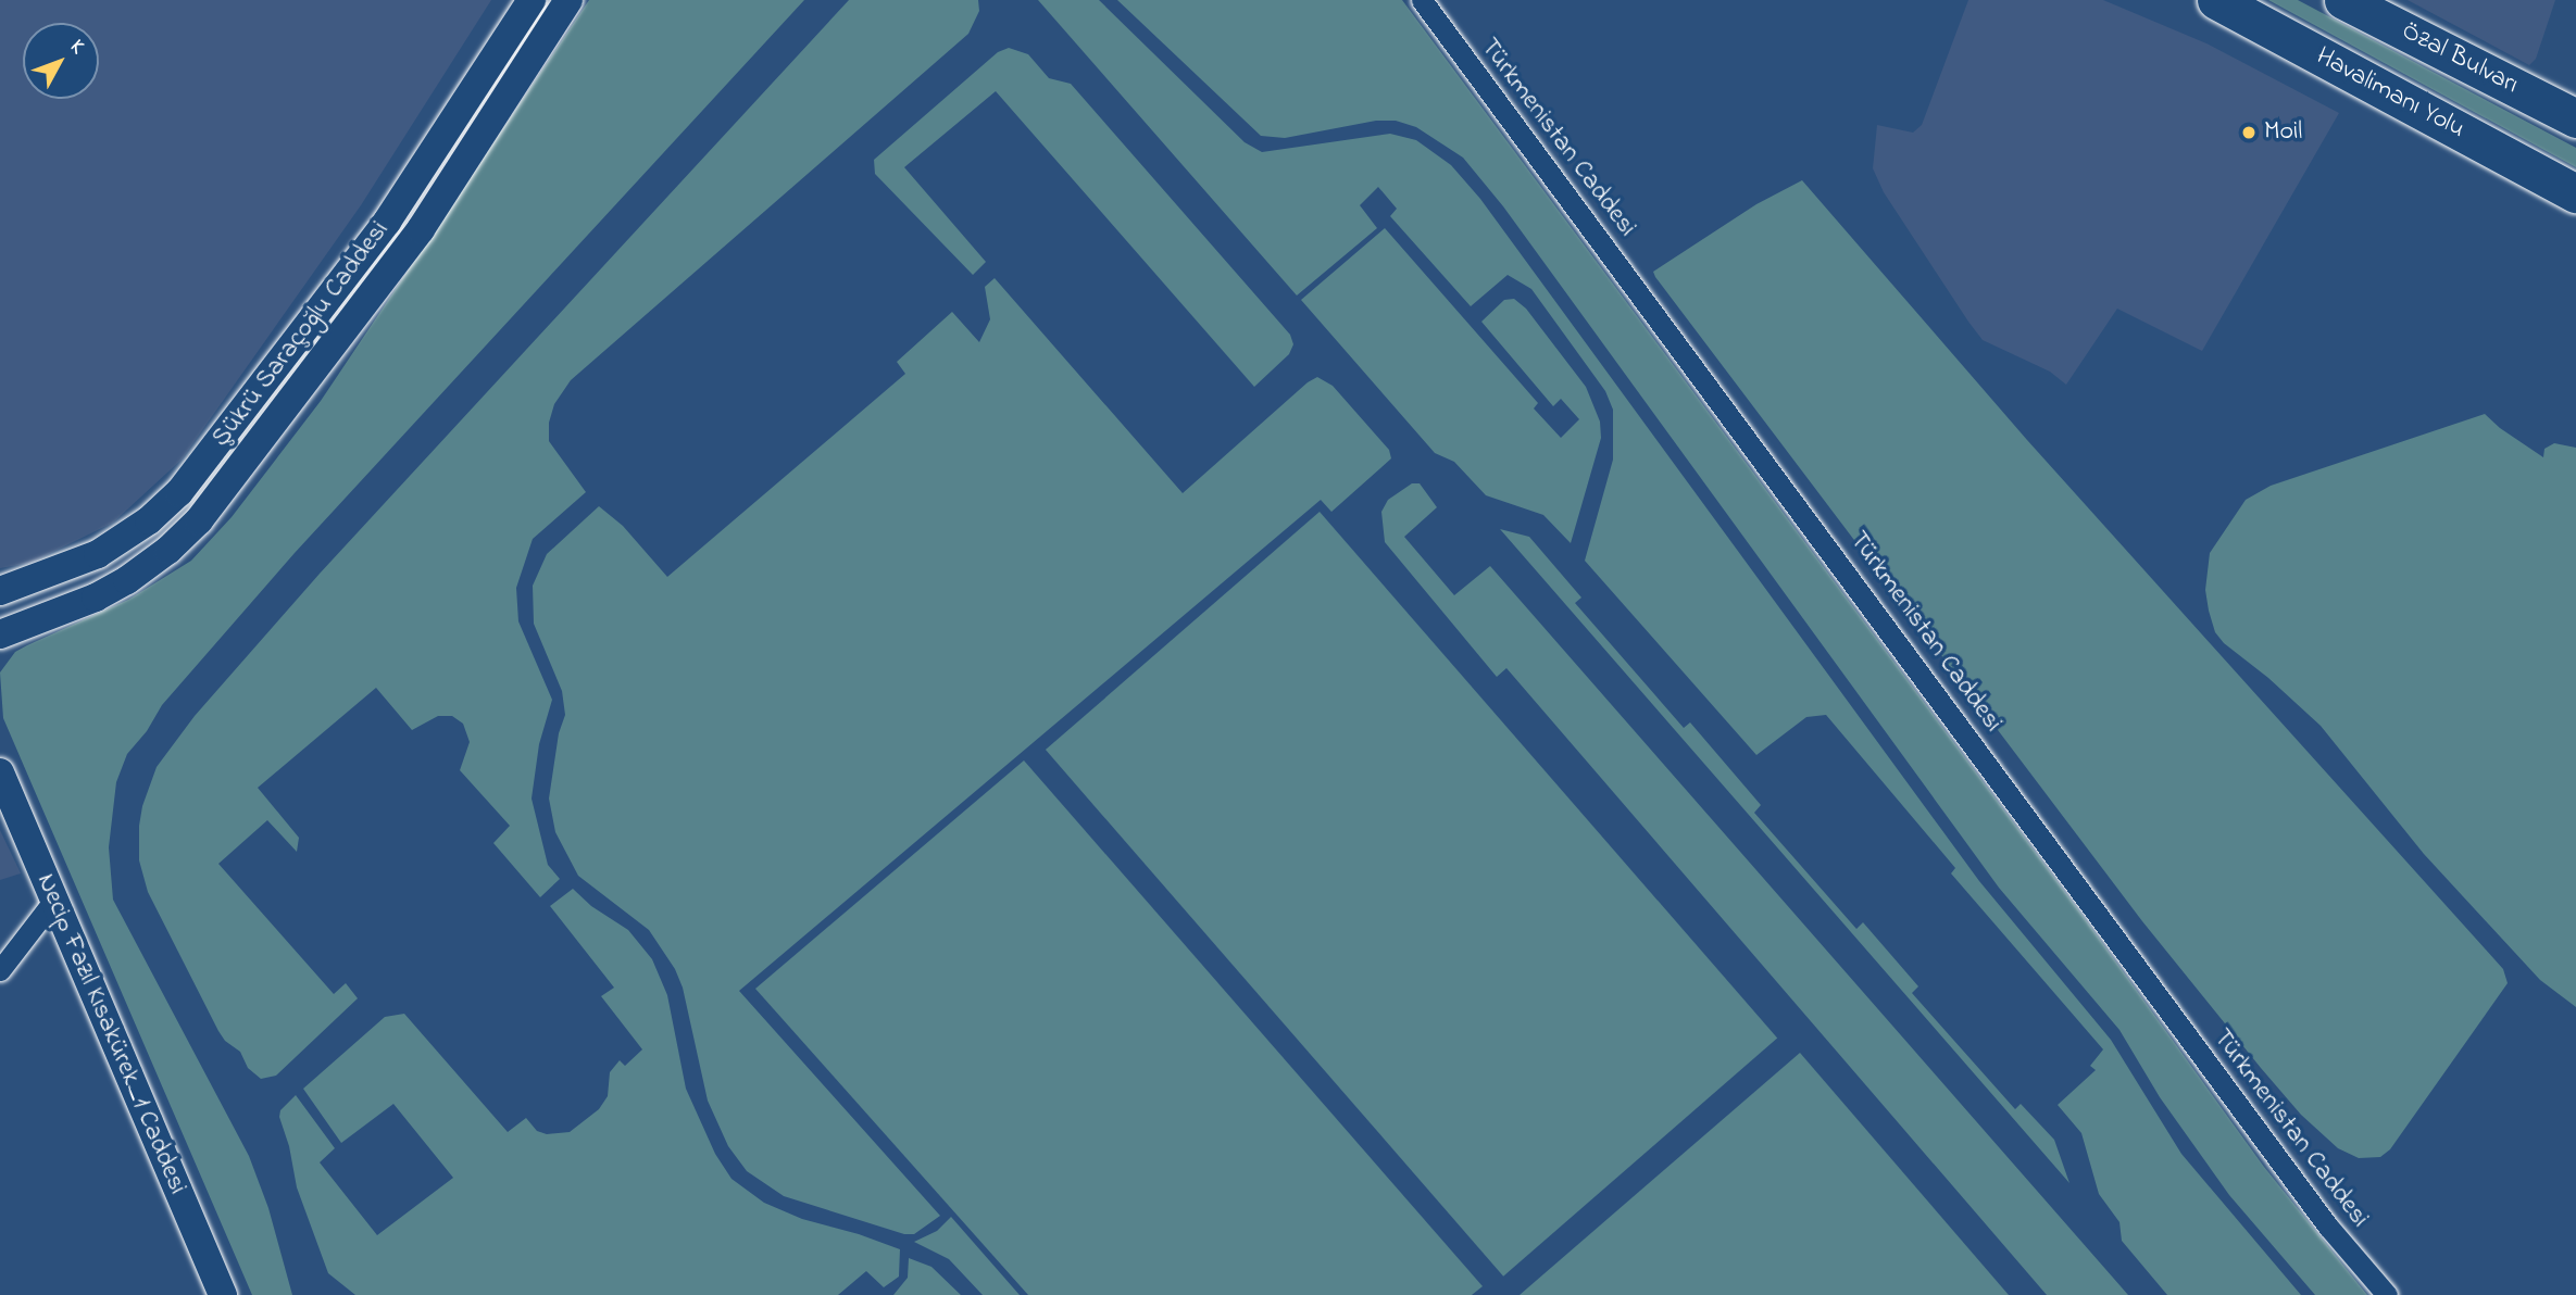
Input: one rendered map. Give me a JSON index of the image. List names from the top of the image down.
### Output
{
  "streets": {
    "highway": ["Özal Bulvarı", "Havalimanı Yolu"],
    "street": ["Türkmenistan Caddesi", "Şükrü Saraçoğlu Caddesi", "Necip Fazıl Kısakürek_1 Caddesi"]
  },
  "places": ["Moil"],
  "north": "top right"
}
